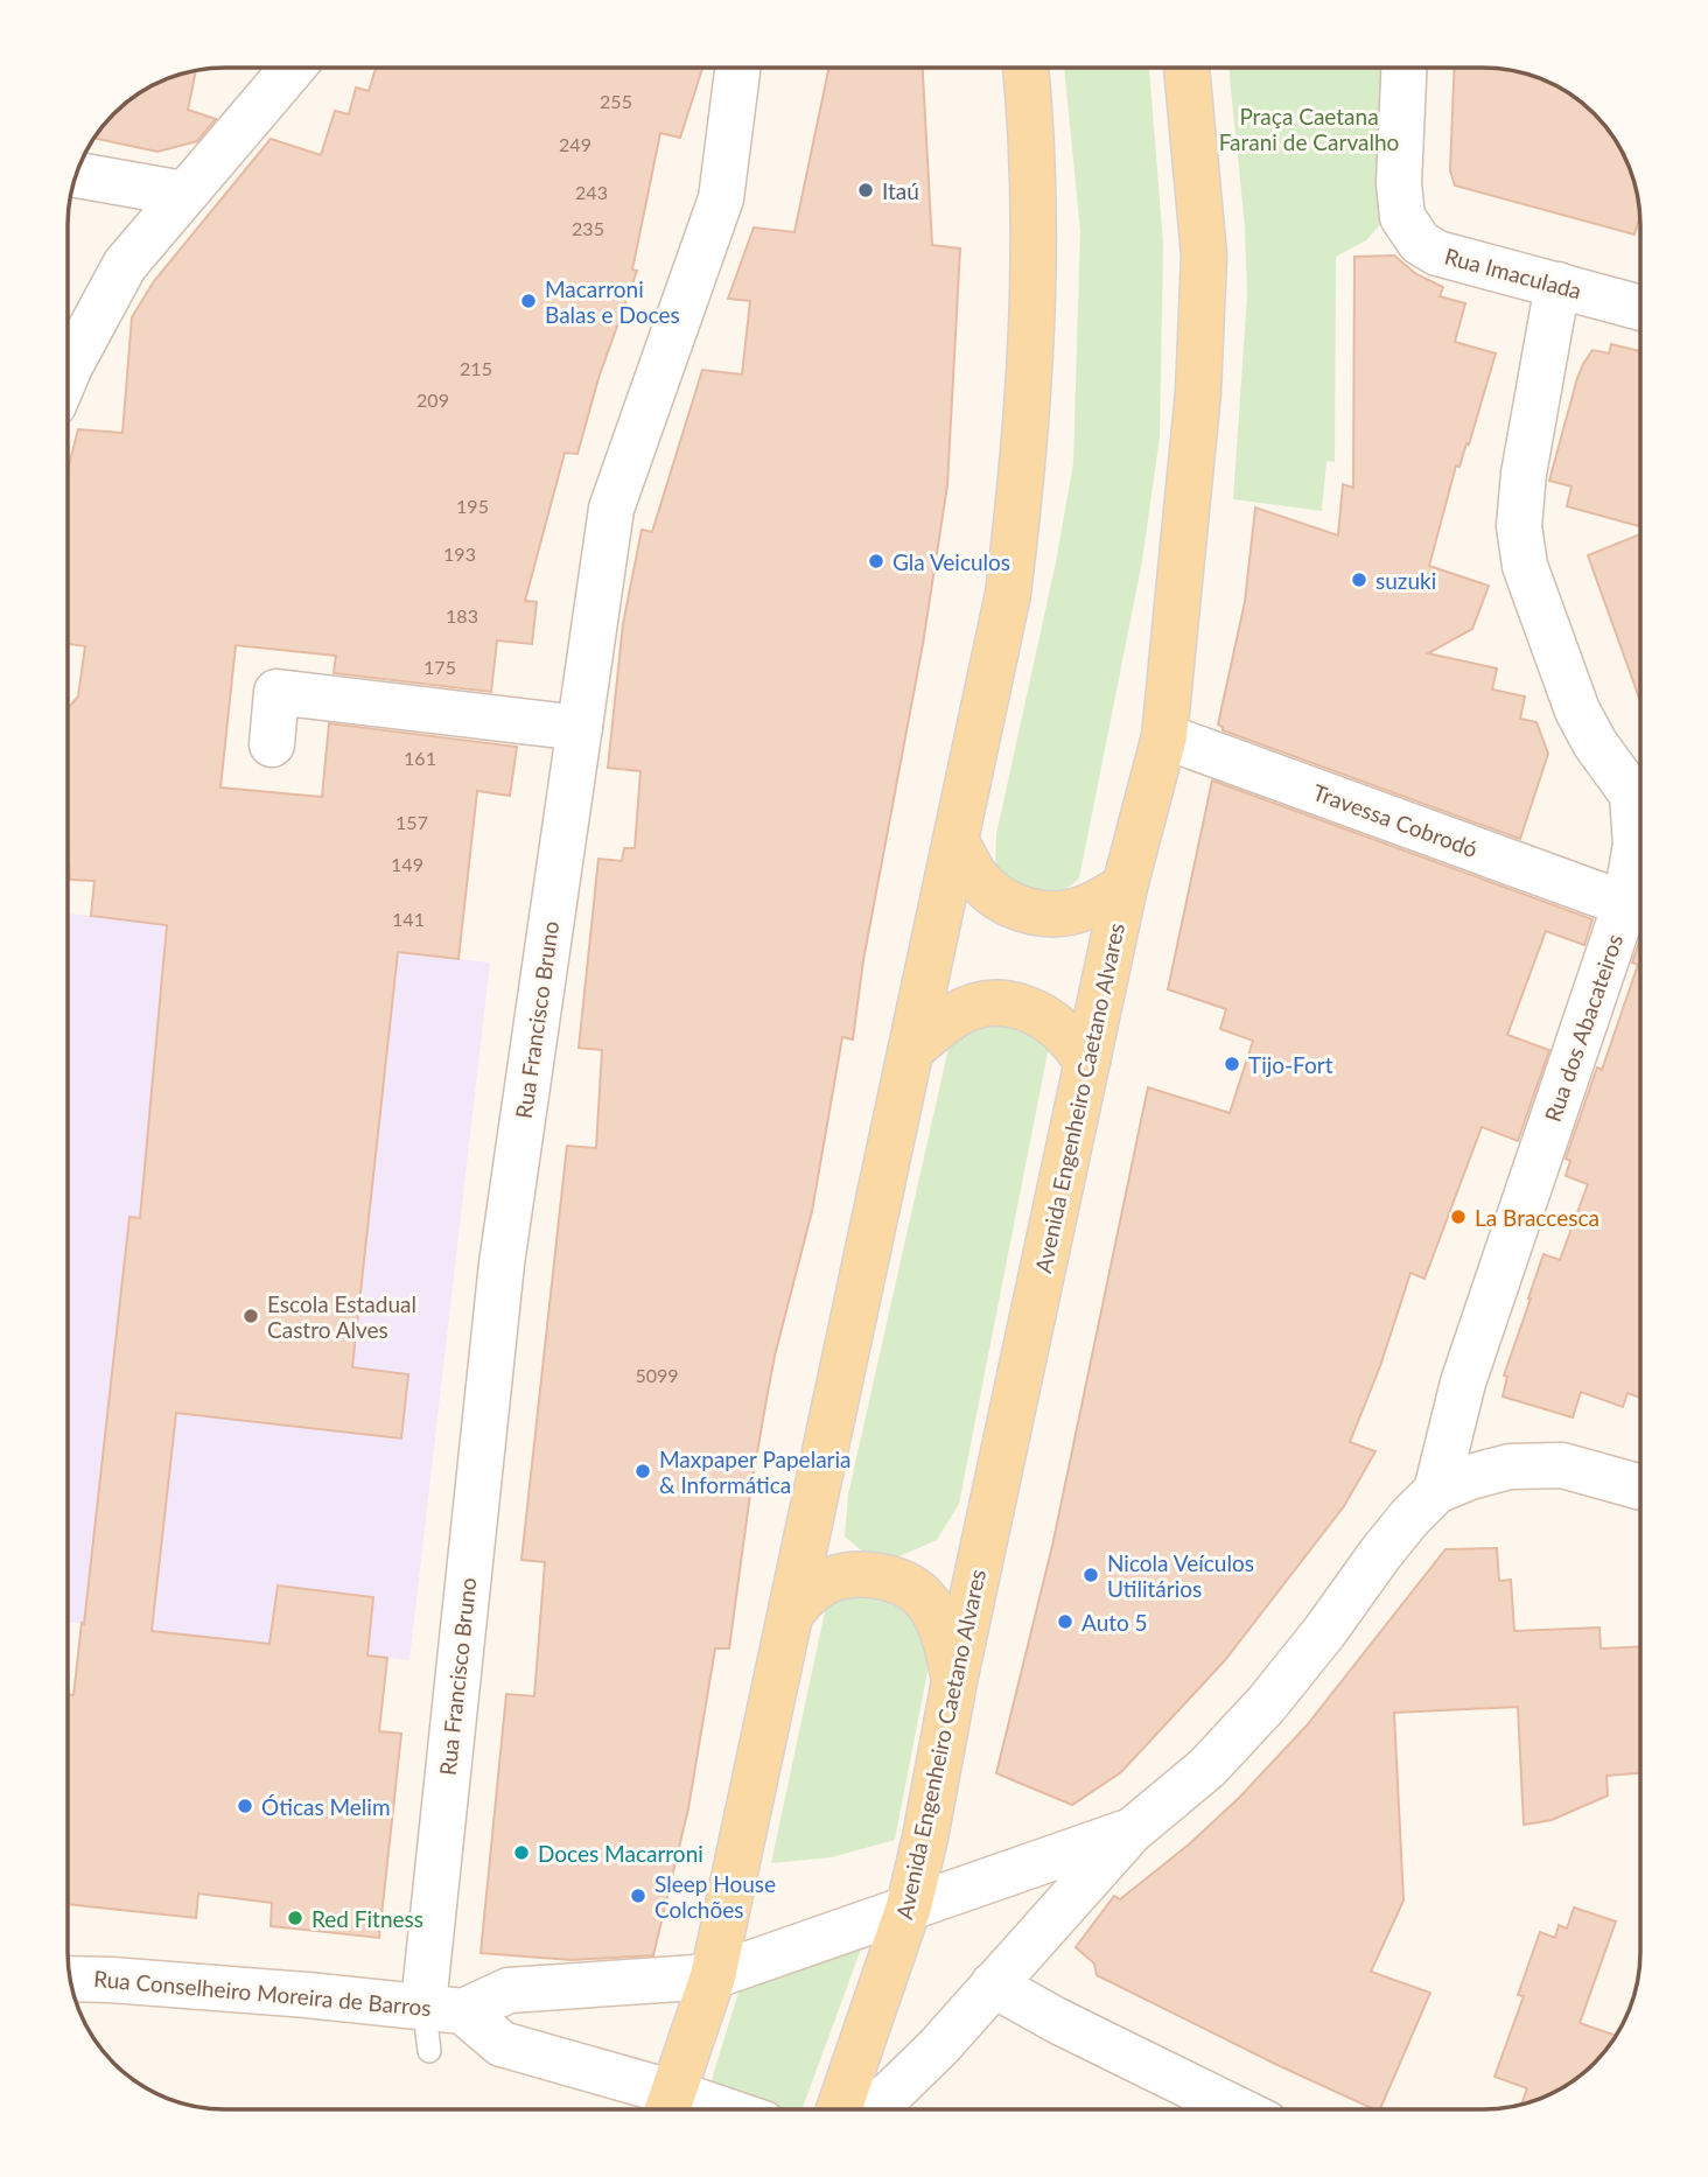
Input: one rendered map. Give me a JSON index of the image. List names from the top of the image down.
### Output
{
  "streets": {
    "main road": ["Avenida Engenheiro Caetano Alvares"],
    "street": [
      "Rua Imaculada",
      "Travessa Cobrodó",
      "Rua Francisco Bruno",
      "Rua dos Abacateiros",
      "Rua Conselheiro Moreira de Barros"
    ]
  },
  "crossings": [
    ["Rua Imaculada", "Rua dos Abacateiros"],
    ["Travessa Cobrodó", "Rua dos Abacateiros"],
    ["Travessa Cobrodó", "Avenida Engenheiro Caetano Alvares"],
    ["Rua Francisco Bruno", "Rua Conselheiro Moreira de Barros"],
    ["Rua dos Abacateiros", "Rua Conselheiro Moreira de Barros"],
    ["Avenida Engenheiro Caetano Alvares", "Rua Conselheiro Moreira de Barros"]
  ],
  "parks": ["Praça Caetana Farani de Carvalho"],
  "places": [
    "Itaú",
    "Macarroni Balas e Doces",
    "Gla Veiculos",
    "suzuki",
    "Tijo-Fort",
    "La Braccesca",
    "Escola Estadual Castro Alves",
    "Maxpaper Papelaria & Informática",
    "Nicola Veículos Utilitários",
    "Auto 5",
    "Óticas Melim",
    "Doces Macarroni",
    "Sleep House Colchões",
    "Red Fitness"
  ],
  "house_numbers": [
    "255",
    "249",
    "243",
    "235",
    "215",
    "209",
    "195",
    "193",
    "183",
    "175",
    "161",
    "157",
    "149",
    "141",
    "5099"
  ]
}
